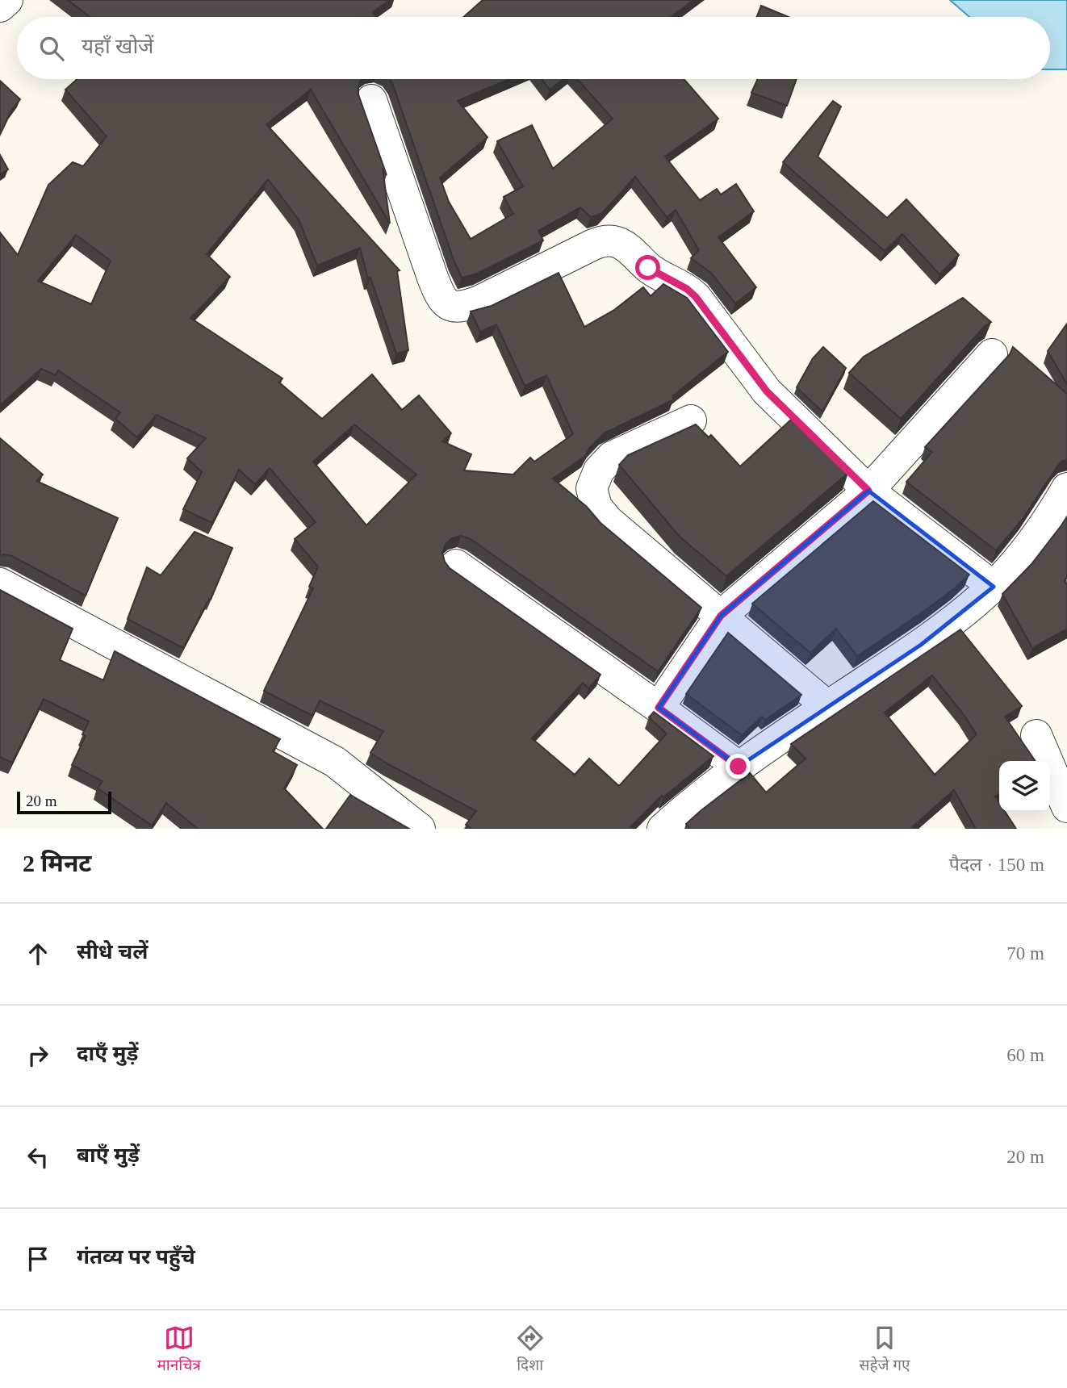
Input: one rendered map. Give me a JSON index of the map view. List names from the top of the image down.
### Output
{
  "scale_bar": "20 m",
  "page": {
    "search": "यहाँ खोजें",
    "scale": "20 m",
    "heading": ["2 मिनट", "पैदल · 150 m"],
    "list": [
      ["सीधे चलें", "70 m"],
      ["दाएँ मुड़ें", "60 m"],
      ["बाएँ मुड़ें", "20 m"],
      "गंतव्य पर पहुँचे"
    ],
    "nav": ["मानचित्र", "दिशा", "सहेजे गए"]
  }
}
